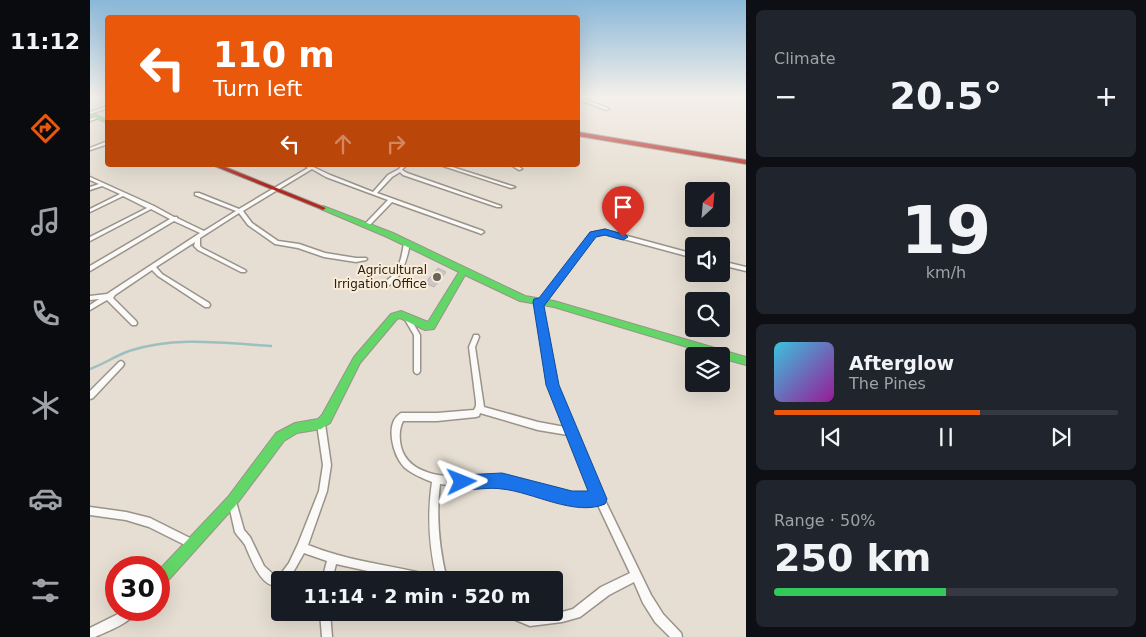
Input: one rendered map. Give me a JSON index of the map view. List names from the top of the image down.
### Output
{
  "places": ["Agricultural Irrigation Office"],
  "north": "top right",
  "page": {
    "tabs": "11:12",
    "tile": [
      "Climate",
      ["19", "km/h"],
      ["Range · 50%", "250 km"]
    ],
    "turn": ["110 m", "Turn left"],
    "heat": ["−", "20.5°", "+"],
    "song": ["Afterglow", "The Pines"],
    "limit": "30",
    "trip": "11:14 · 2 min · 520 m"
  }
}
